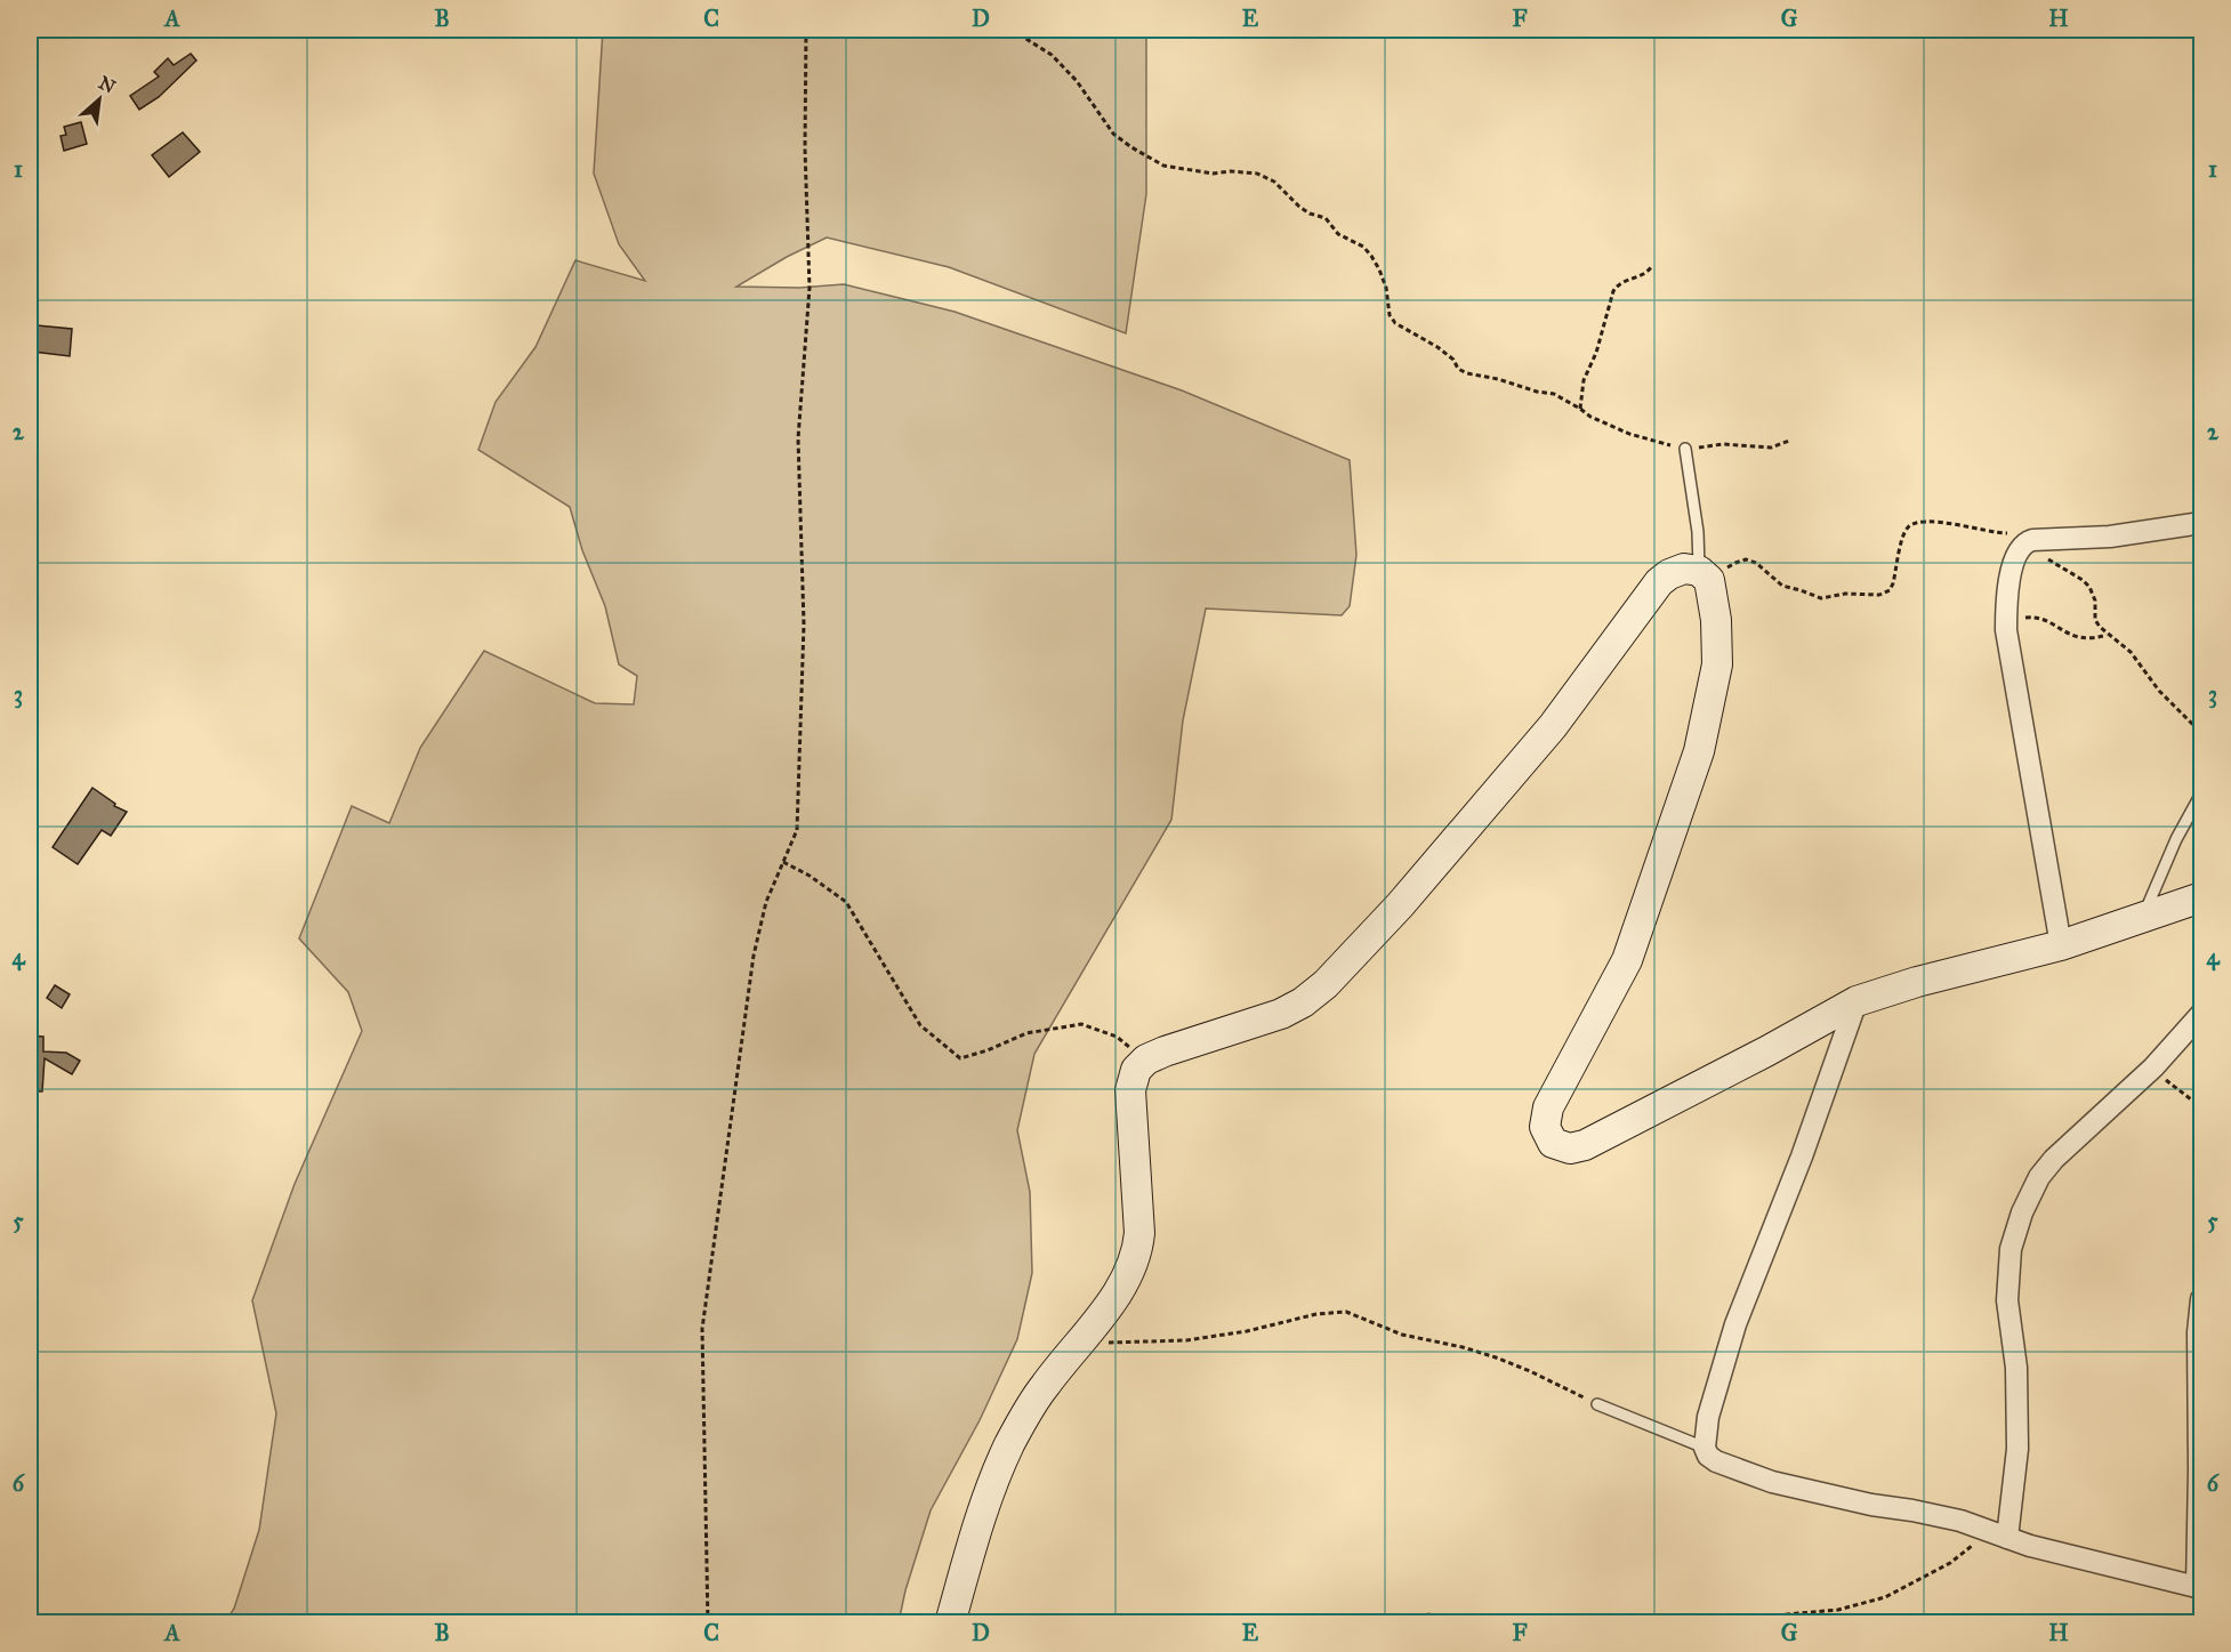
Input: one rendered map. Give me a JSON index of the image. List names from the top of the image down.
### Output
{
  "north": "top right",
  "grid": {
    "columns": [
      "A",
      "B",
      "C",
      "D",
      "E",
      "F",
      "G",
      "H"
    ],
    "rows": [
      "1",
      "2",
      "3",
      "4",
      "5",
      "6"
    ]
  }
}
